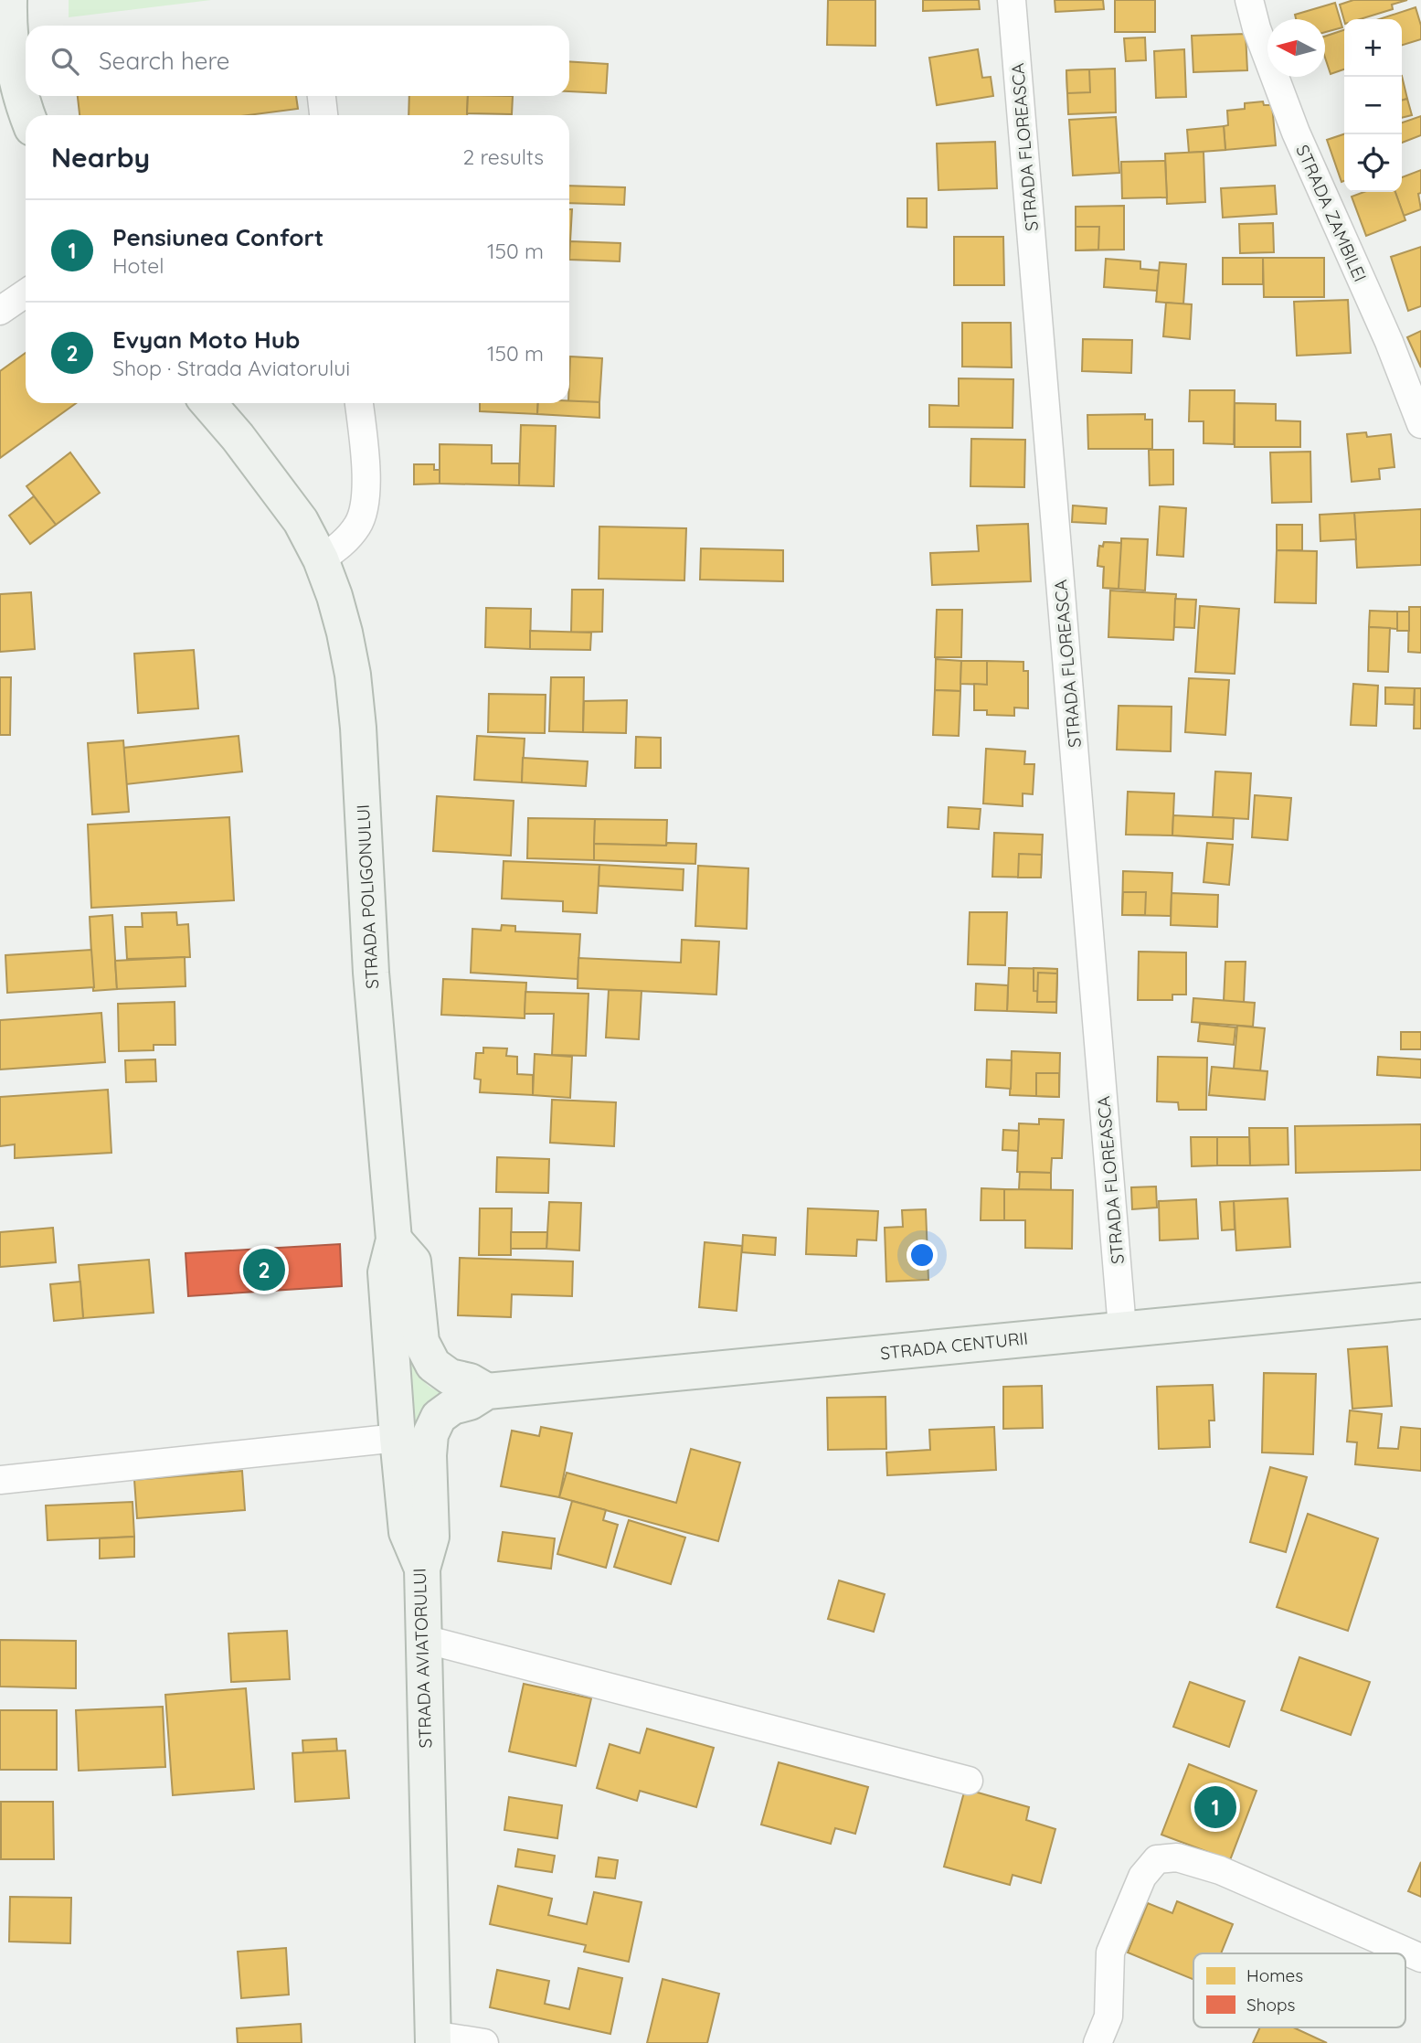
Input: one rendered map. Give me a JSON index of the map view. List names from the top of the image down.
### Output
{
  "streets": {
    "main road": ["STRADA POLIGONULUI", "STRADA CENTURII", "STRADA AVIATORULUI"],
    "street": ["STRADA FLOREASCA", "STRADA ZAMBILEI"]
  },
  "crossings": [
    ["STRADA FLOREASCA", "STRADA CENTURII"],
    ["STRADA POLIGONULUI", "STRADA CENTURII"],
    ["STRADA POLIGONULUI", "STRADA AVIATORULUI"],
    ["STRADA CENTURII", "STRADA AVIATORULUI"]
  ],
  "legend": ["Homes", "Shops"],
  "north": "left",
  "page": {
    "map_buttons": ["+", "−"],
    "search": "Search here",
    "heading": ["Nearby", "2 results"],
    "list": [
      {
        "mark": "1",
        "name": "Pensiunea Confort",
        "note": "Hotel",
        "value": "150 m"
      },
      {
        "mark": "2",
        "name": "Evyan Moto Hub",
        "note": "Shop · Strada Aviatorului",
        "value": "150 m"
      }
    ],
    "pins": ["2", "1"]
  }
}
